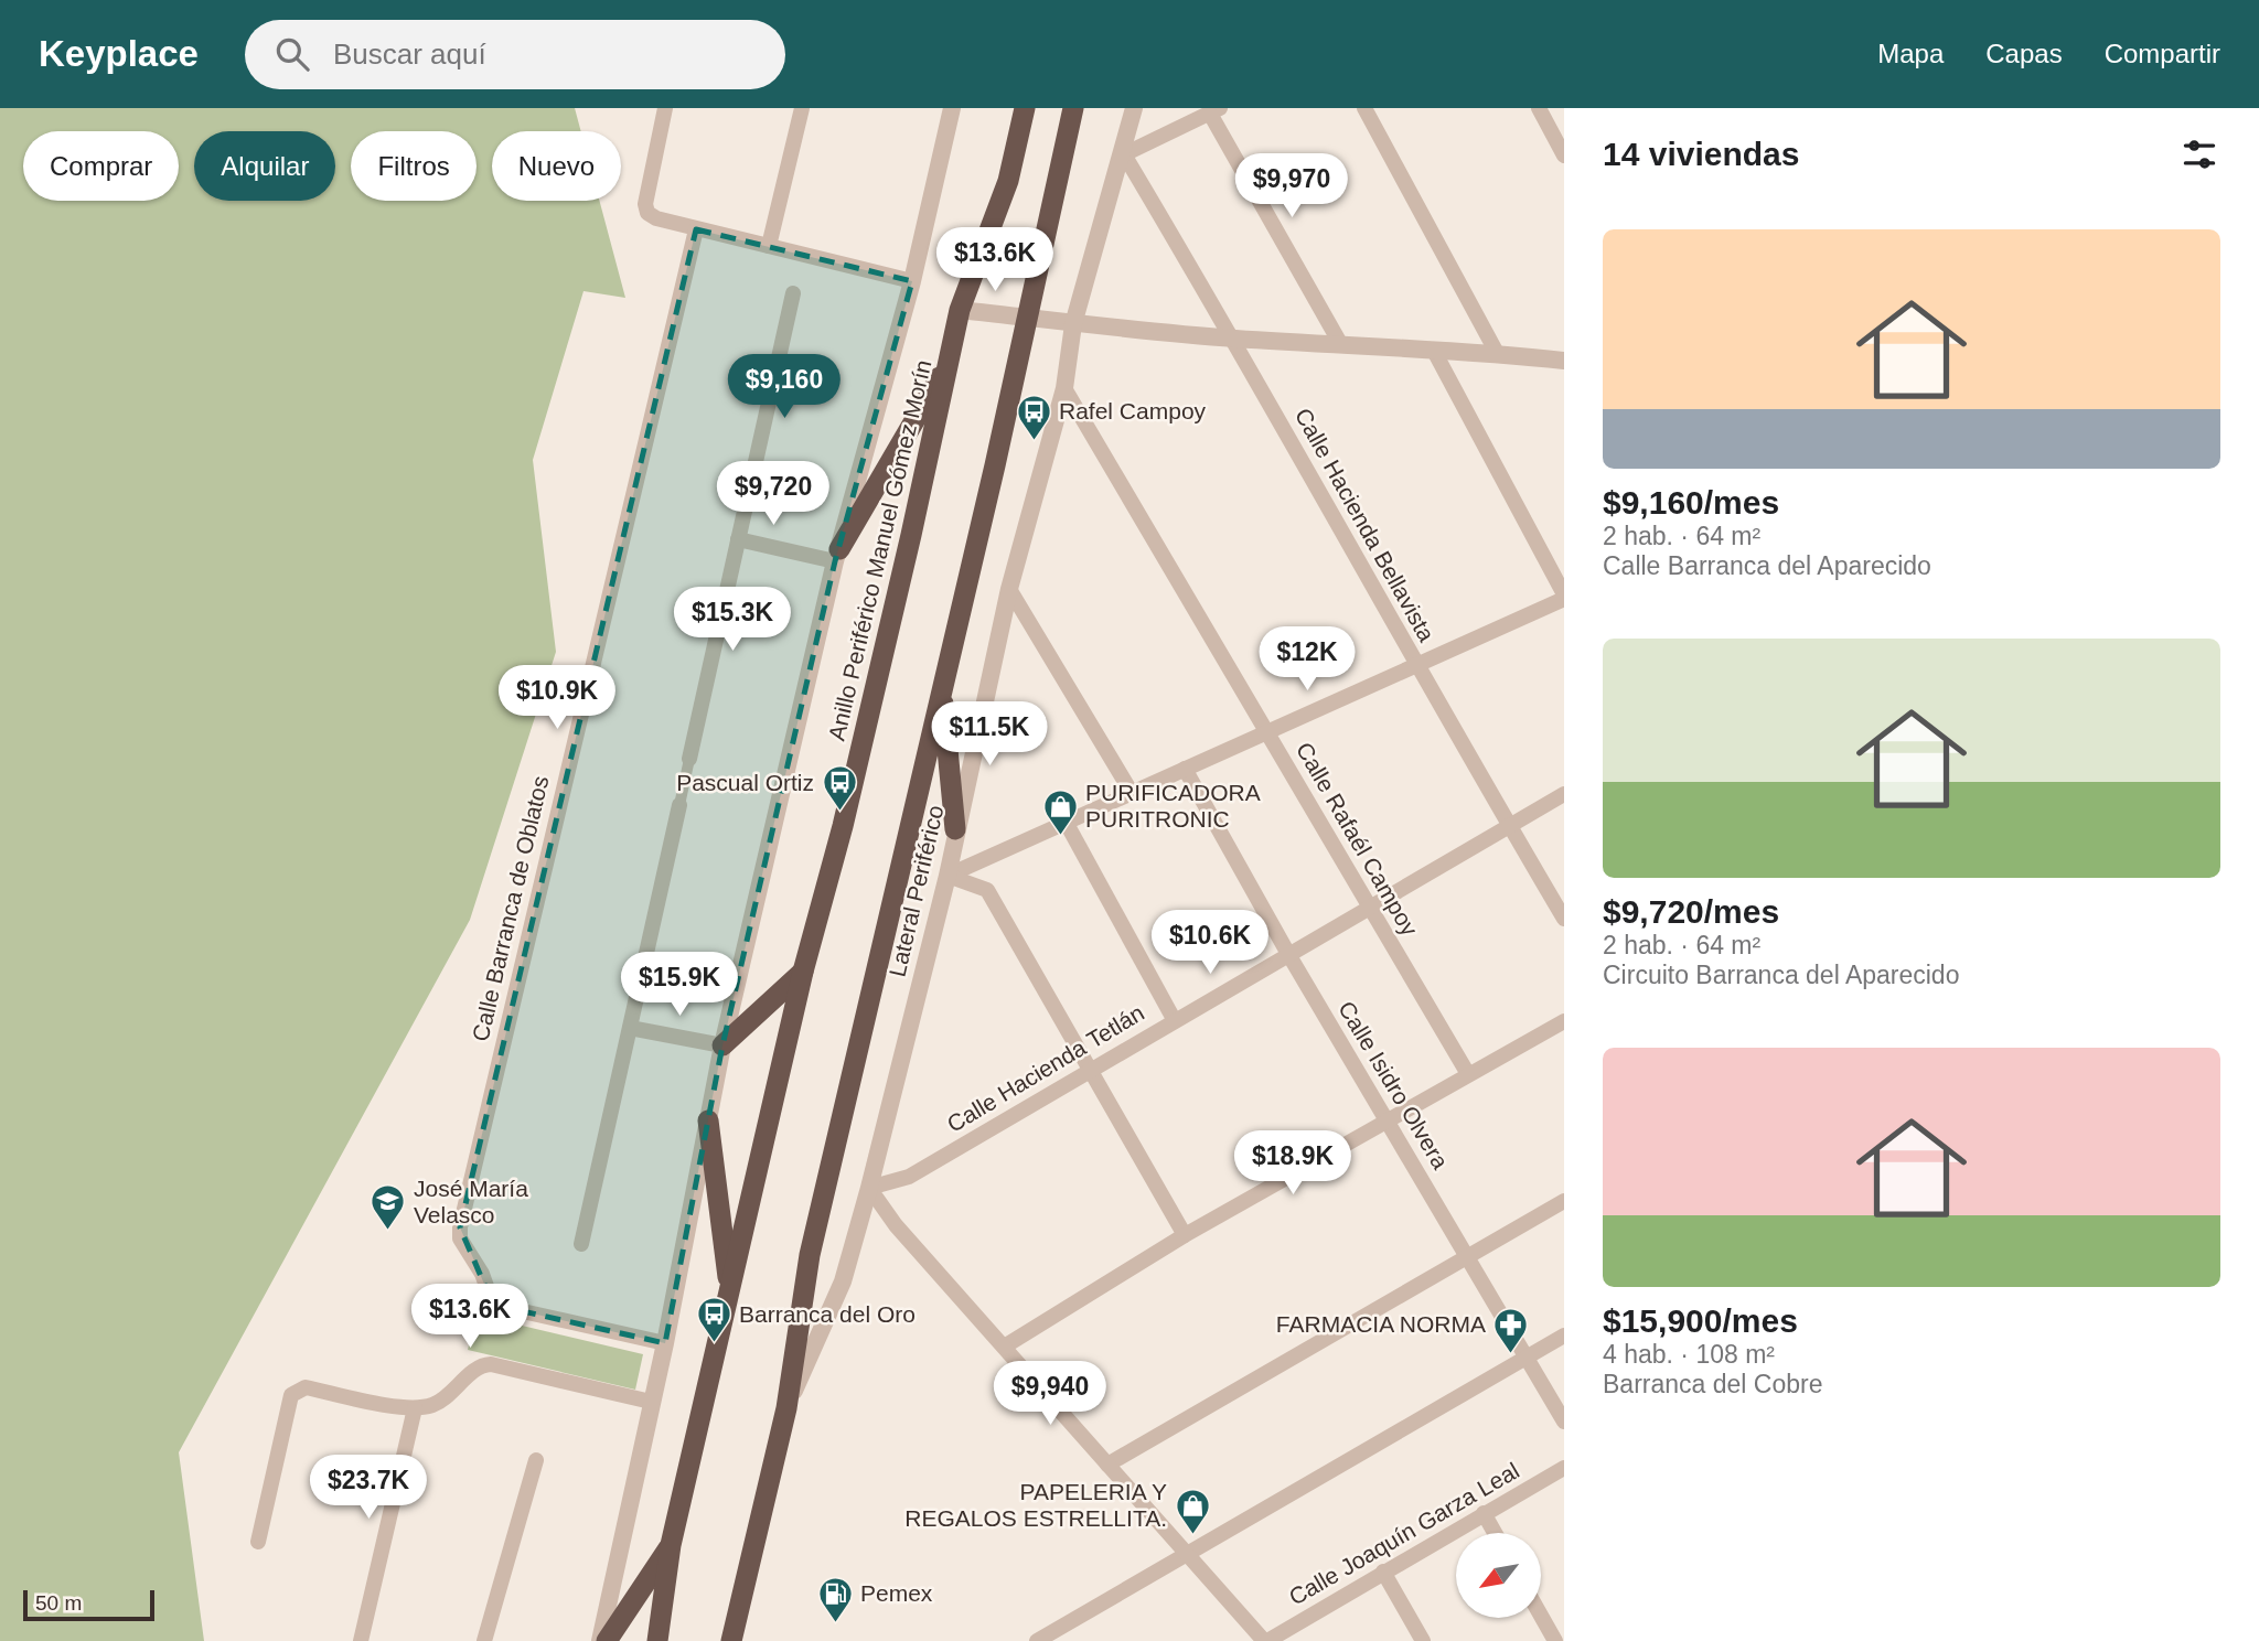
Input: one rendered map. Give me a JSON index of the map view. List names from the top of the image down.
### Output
{
  "streets": {
    "highway": ["Anillo Periférico Manuel Gómez Morín"],
    "street": [
      "Calle Hacienda Bellavista",
      "Calle Rafaél Campoy",
      "Lateral Periférico",
      "Calle Barranca de Oblatos",
      "Calle Hacienda Tetlán",
      "Calle Isidro Olvera",
      "Calle Joaquín Garza Leal"
    ]
  },
  "crossings": [
    ["Calle Hacienda Bellavista", "Lateral Periférico"],
    ["Calle Hacienda Bellavista", "Calle Hacienda Tetlán"],
    ["Calle Rafaél Campoy", "Lateral Periférico"],
    ["Calle Rafaél Campoy", "Calle Hacienda Tetlán"],
    ["Lateral Periférico", "Calle Hacienda Tetlán"],
    ["Calle Hacienda Tetlán", "Calle Isidro Olvera"]
  ],
  "places": {
    "bus stop": ["Rafel Campoy", "Pascual Ortiz", "Barranca del Oro"],
    "shop": ["PURIFICADORA PURITRONIC", "PAPELERIA Y REGALOS ESTRELLITA."],
    "school or university": ["José María Velasco"],
    "pharmacy": ["FARMACIA NORMA"],
    "fuel station": ["Pemex"]
  },
  "scale_bar": "50 m",
  "north": "bottom left",
  "page": {
    "header": "Keyplace",
    "search": "Buscar aquí",
    "nav": ["Mapa", "Capas", "Compartir"],
    "heading": "14 viviendas",
    "chip": [
      "Comprar",
      "Alquilar",
      "Filtros",
      "Nuevo"
    ],
    "price": [
      "$9,970",
      "$13.6K",
      "$9,160",
      "$9,720",
      "$15.3K",
      "$12K",
      "$10.9K",
      "$11.5K",
      "$10.6K",
      "$15.9K",
      "$18.9K",
      "$13.6K",
      "$9,940",
      "$23.7K"
    ],
    "list": [
      {
        "name": "$9,160/mes",
        "note": "2 hab. · 64 m² · Calle Barranca del Aparecido"
      },
      {
        "name": "$9,720/mes",
        "note": "2 hab. · 64 m² · Circuito Barranca del Aparecido"
      },
      {
        "name": "$15,900/mes",
        "note": "4 hab. · 108 m² · Barranca del Cobre"
      }
    ],
    "scale": "50 m"
  }
}
